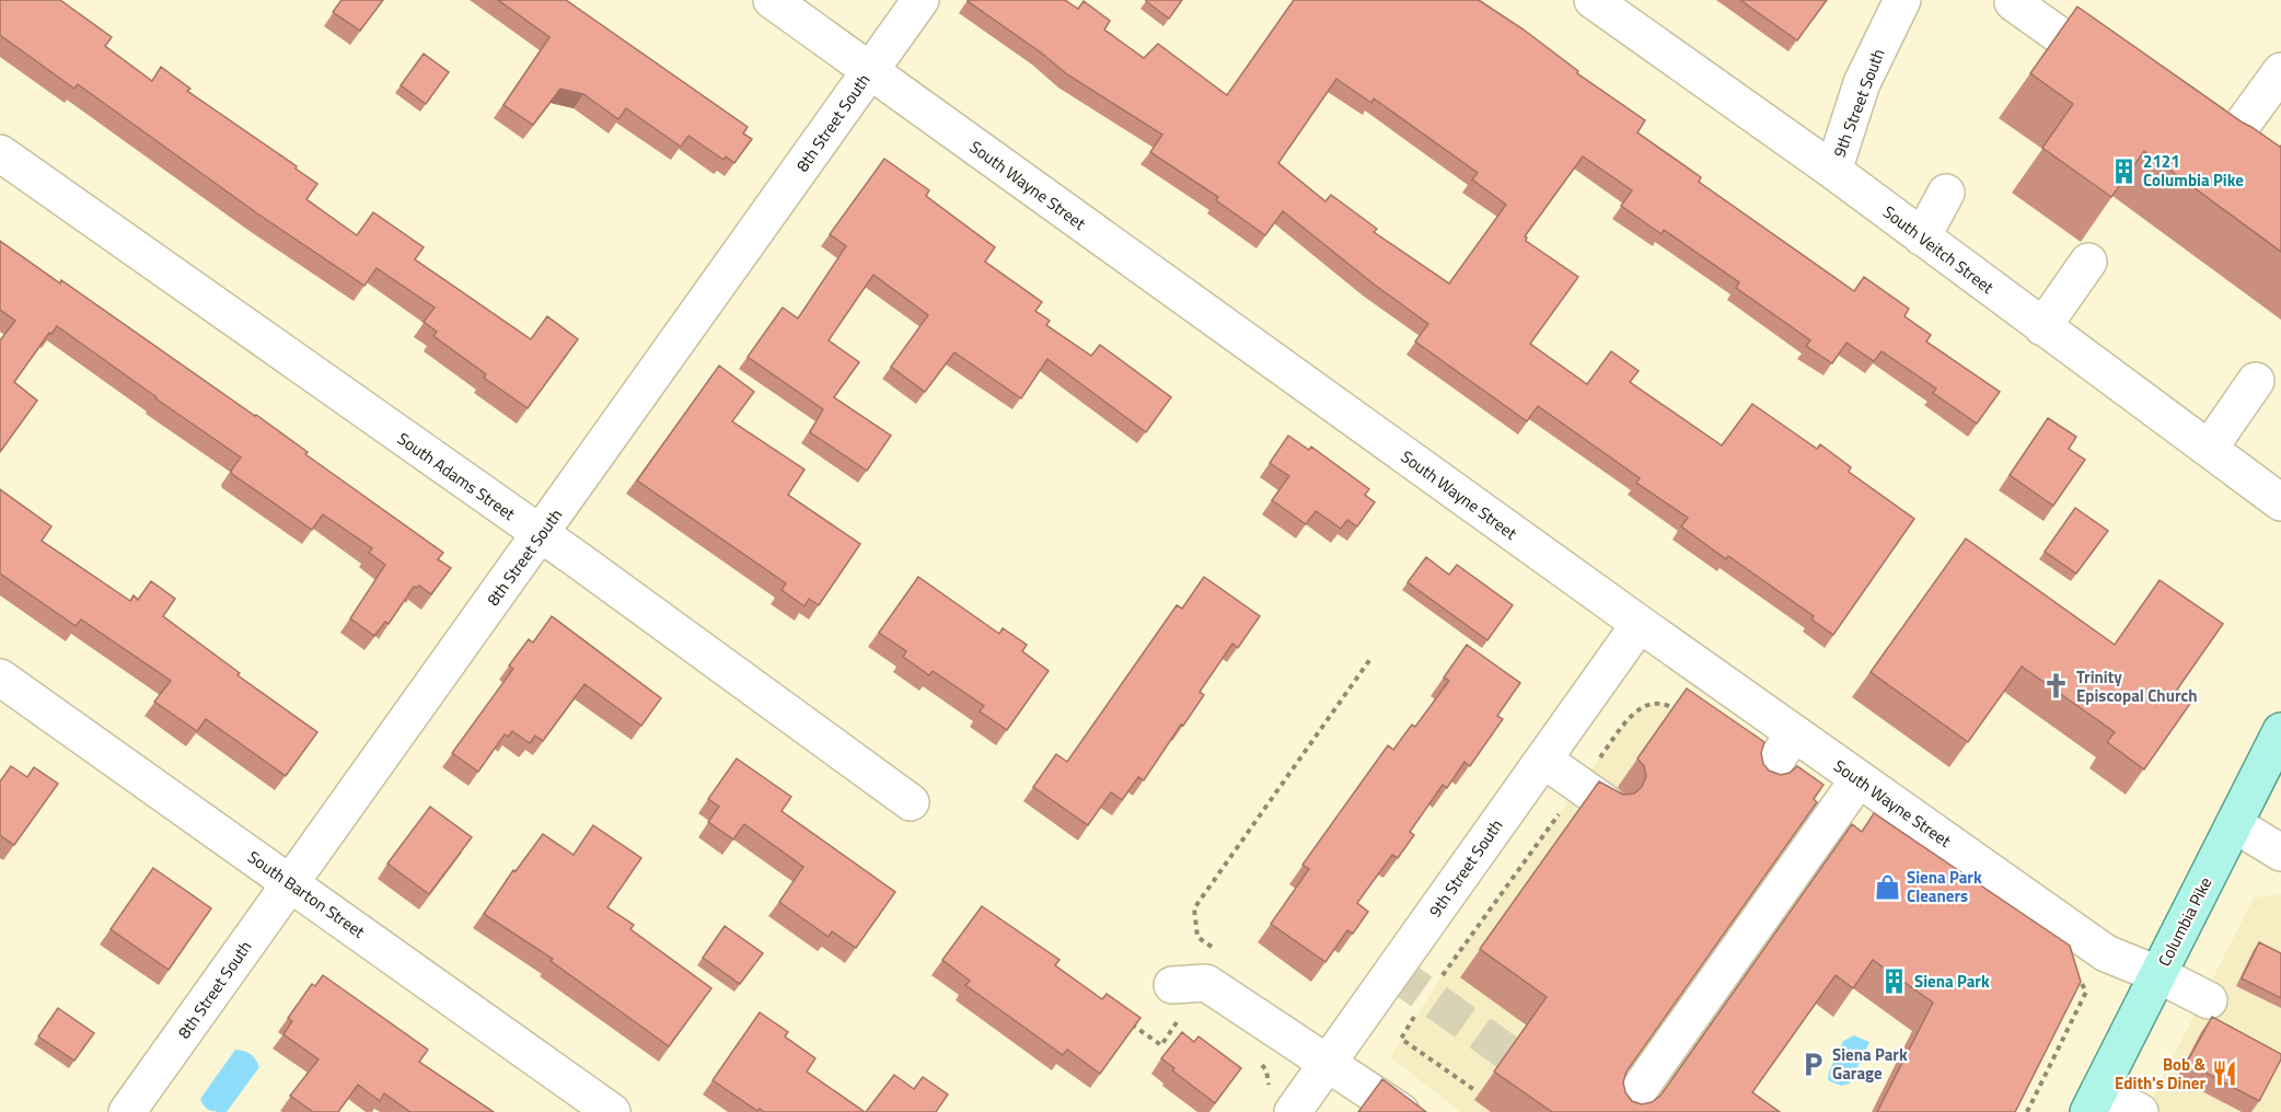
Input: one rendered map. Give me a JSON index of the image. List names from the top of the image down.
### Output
{
  "streets": {
    "main road": ["Columbia Pike"],
    "street": [
      "9th Street South",
      "8th Street South",
      "South Wayne Street",
      "South Veitch Street",
      "South Adams Street",
      "South Barton Street"
    ]
  },
  "crossings": [
    ["9th Street South", "South Wayne Street"],
    ["9th Street South", "South Veitch Street"],
    ["8th Street South", "South Wayne Street"],
    ["8th Street South", "South Adams Street"],
    ["8th Street South", "South Barton Street"],
    ["South Wayne Street", "Columbia Pike"]
  ],
  "places": {
    "building": ["2121 Columbia Pike", "Siena Park"],
    "church": ["Trinity Episcopal Church"],
    "shop": ["Siena Park Cleaners"],
    "parking": ["Siena Park Garage"],
    "restaurant": ["Bob & Edith's Diner"]
  }
}
